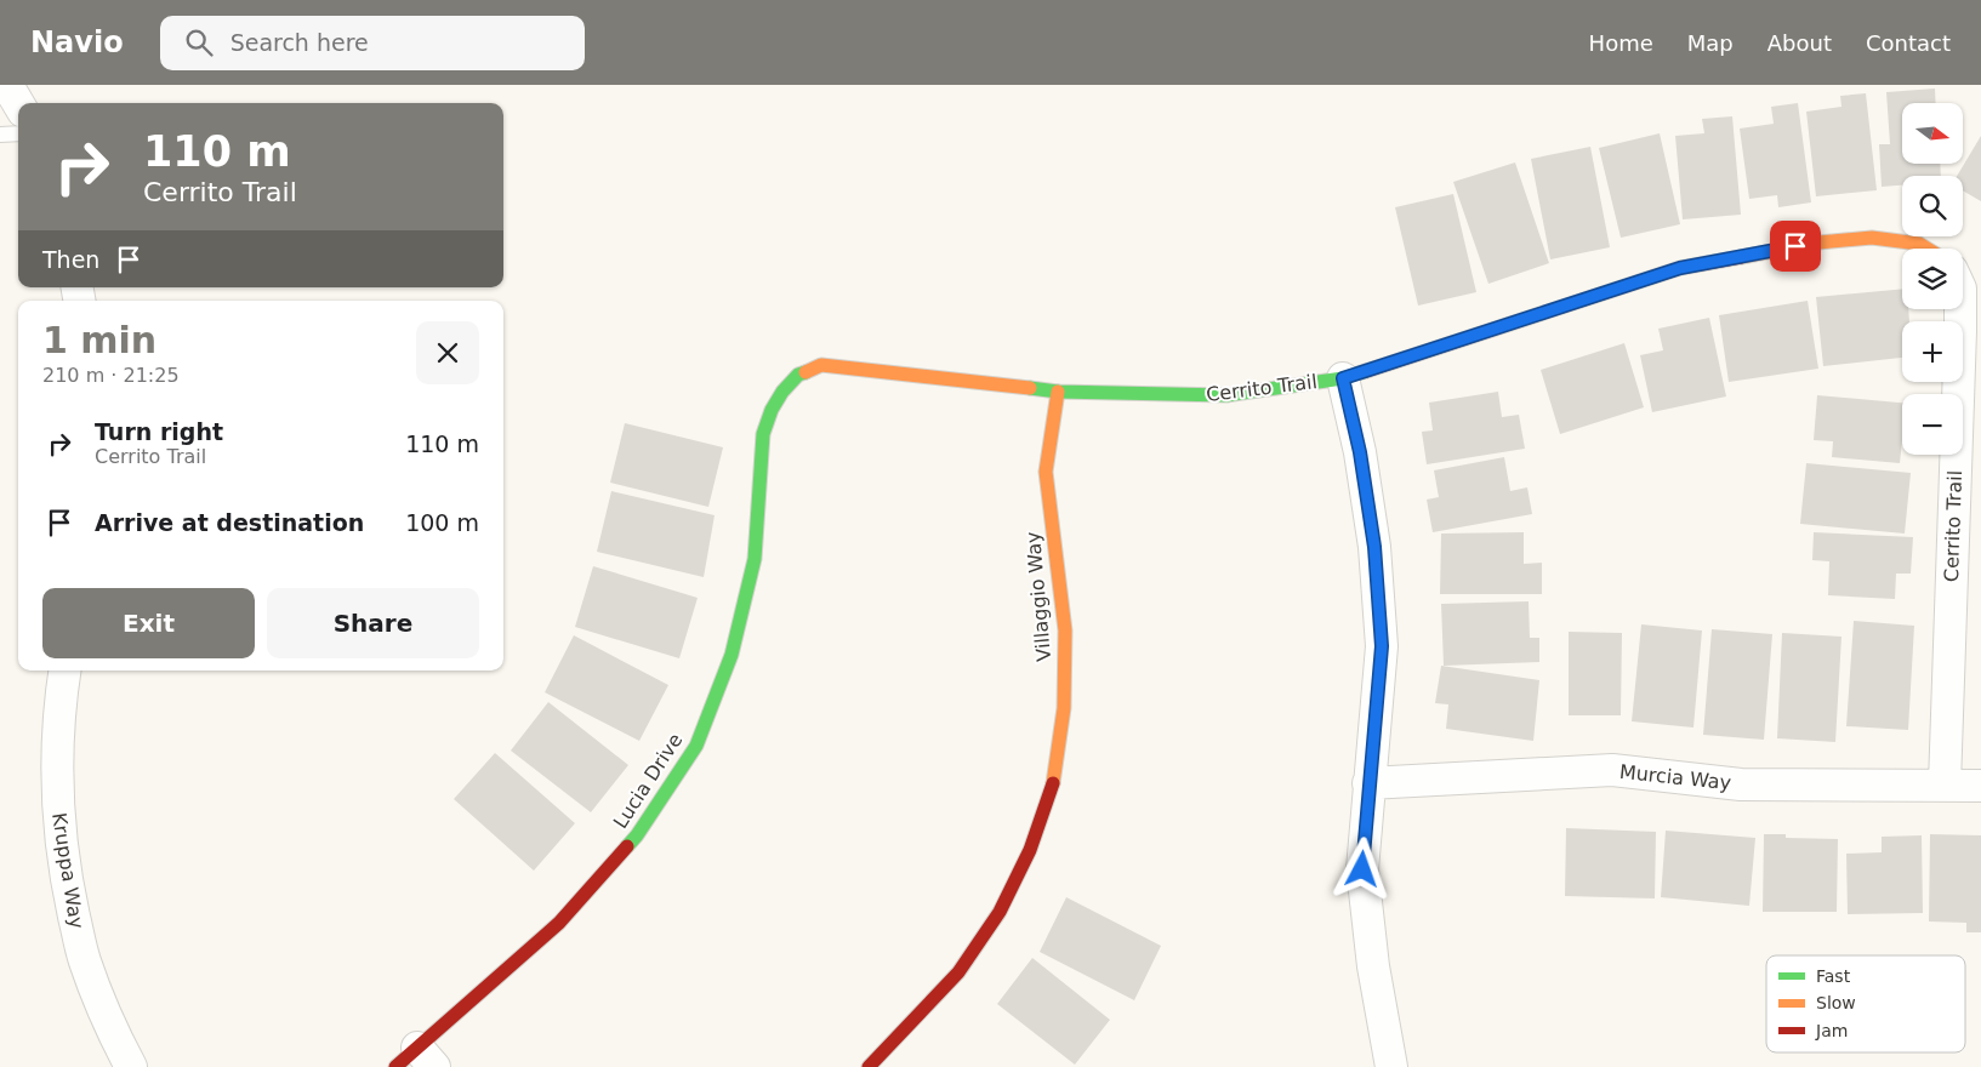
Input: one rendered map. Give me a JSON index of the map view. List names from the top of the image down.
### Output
{
  "streets": {
    "street": [
      "Cerrito Trail",
      "Villaggio Way",
      "Murcia Way",
      "Lucia Drive",
      "Kruppa Way"
    ]
  },
  "crossings": [
    ["Cerrito Trail", "Villaggio Way"],
    ["Cerrito Trail", "Murcia Way"],
    ["Cerrito Trail", "Lucia Drive"]
  ],
  "legend": ["Fast", "Slow", "Jam"],
  "north": "right",
  "page": {
    "header": "Navio",
    "search": "Search here",
    "nav": [
      "Home",
      "Map",
      "About",
      "Contact"
    ],
    "map_buttons": ["+", "−"],
    "turn": ["110 m", "Cerrito Trail"],
    "then": "Then",
    "heading": ["1 min", "210 m · 21:25"],
    "list": [
      {
        "name": "Turn right",
        "note": "Cerrito Trail",
        "value": "110 m"
      },
      {
        "name": "Arrive at destination",
        "value": "100 m"
      }
    ],
    "buttons": ["Exit", "Share"]
  }
}
